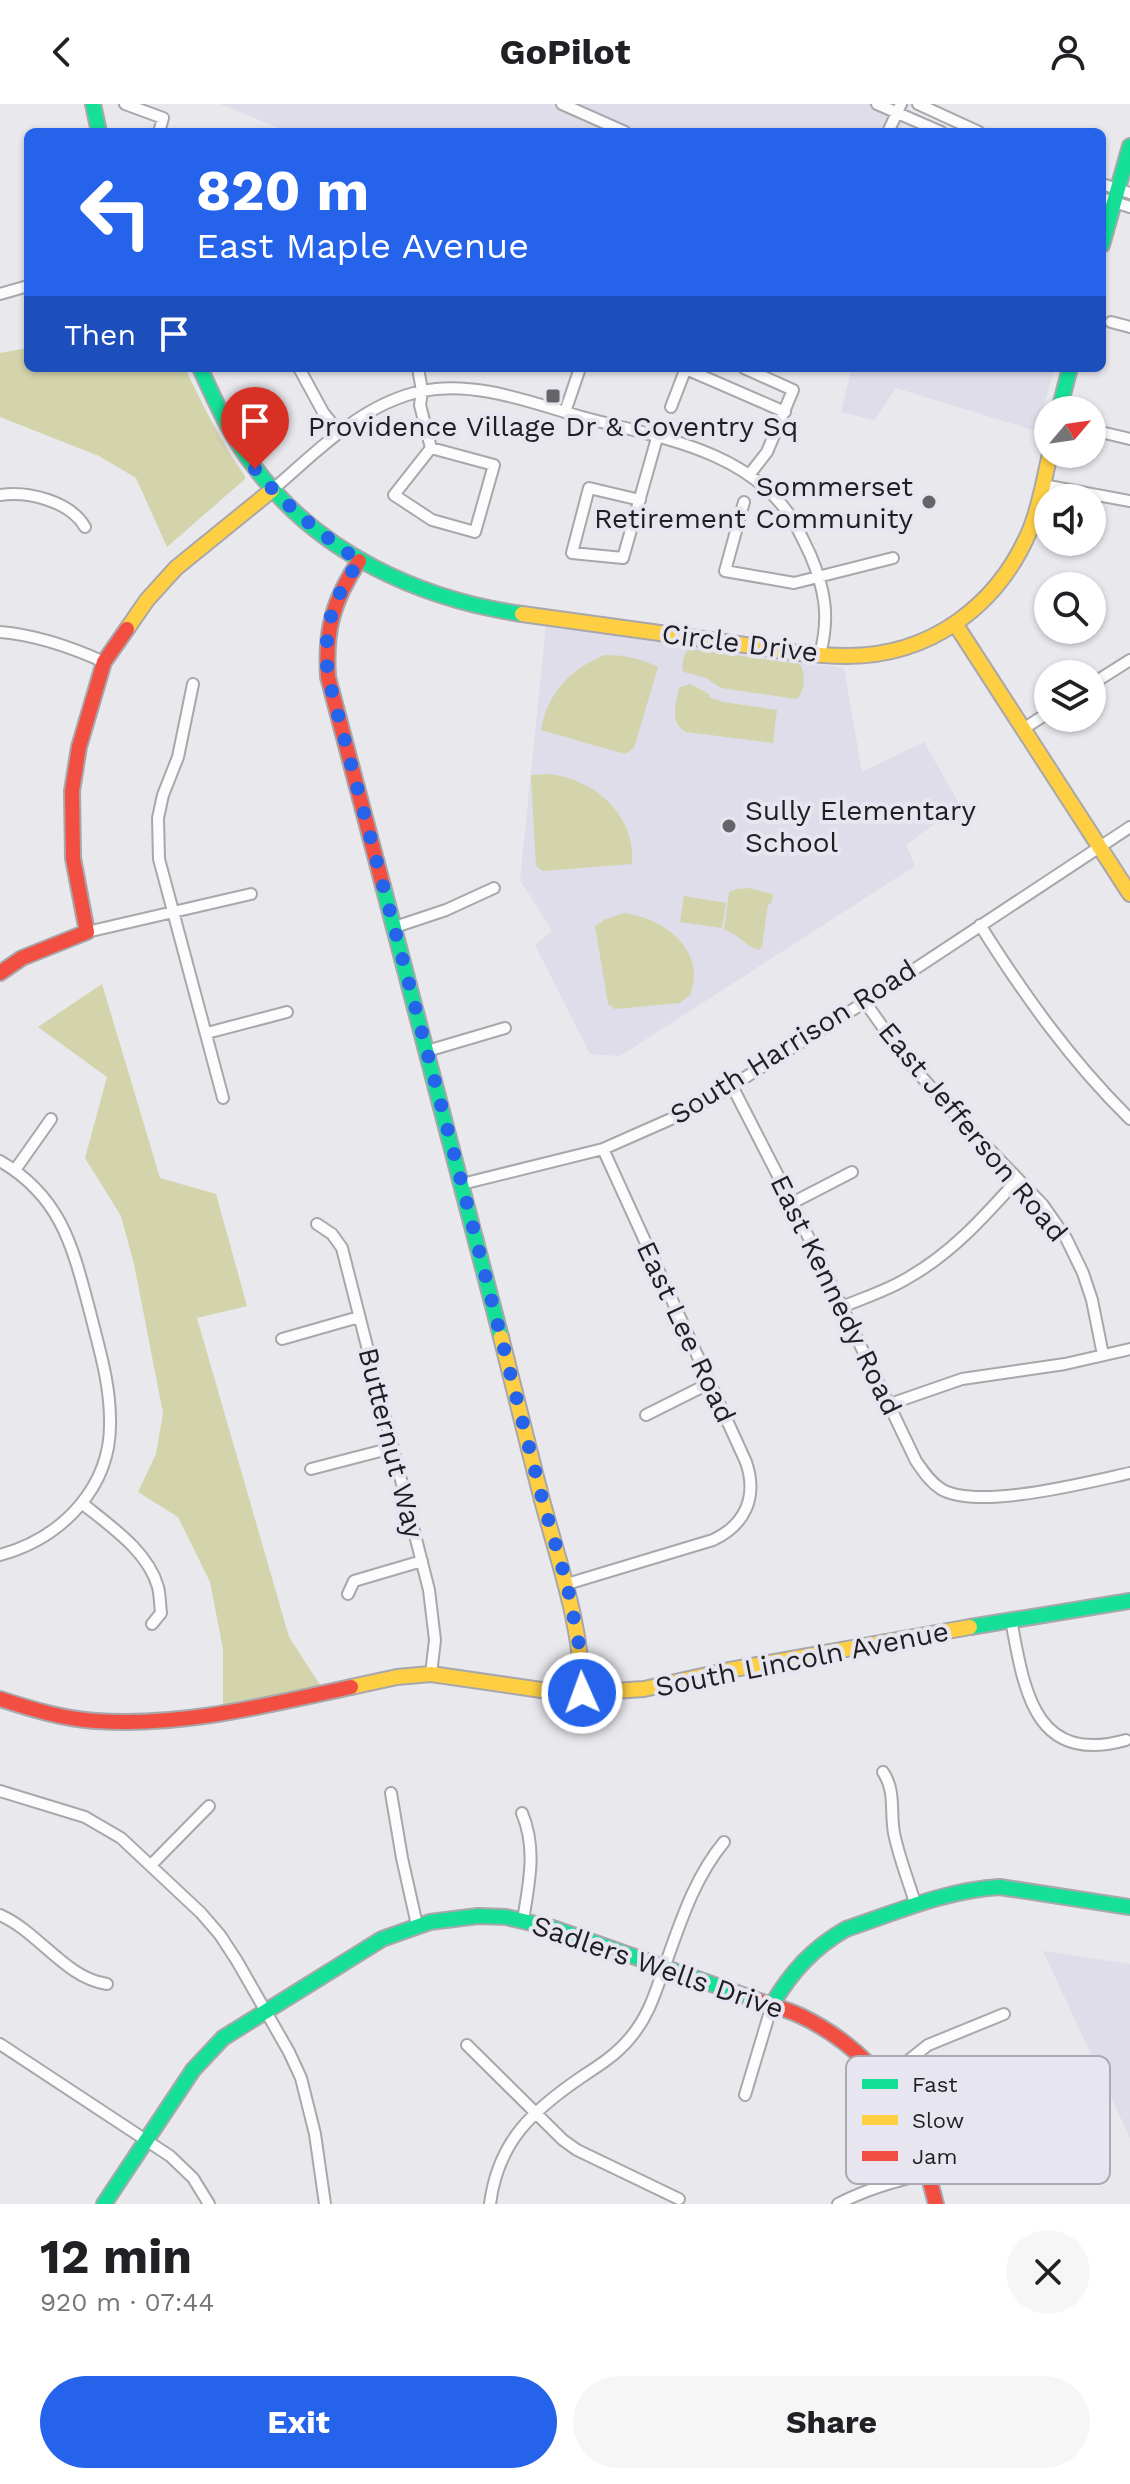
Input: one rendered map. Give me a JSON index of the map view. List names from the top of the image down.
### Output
{
  "streets": {
    "street": [
      "Circle Drive",
      "South Harrison Road",
      "East Jefferson Road",
      "East Kennedy Road",
      "East Lee Road",
      "Butternut Way",
      "South Lincoln Avenue",
      "Sadlers Wells Drive"
    ]
  },
  "crossings": [
    ["South Harrison Road", "East Jefferson Road"],
    ["South Harrison Road", "East Kennedy Road"],
    ["South Harrison Road", "East Lee Road"],
    ["Butternut Way", "South Lincoln Avenue"]
  ],
  "places": {
    "transit": ["Providence Village Dr & Coventry Sq"],
    "other": ["Sommerset Retirement Community", "Sully Elementary School"]
  },
  "legend": ["Fast", "Slow", "Jam"],
  "north": "top right",
  "page": {
    "header": "GoPilot",
    "turn": ["820 m", "East Maple Avenue"],
    "then": "Then",
    "heading": ["12 min", "920 m · 07:44"],
    "buttons": ["Exit", "Share"]
  }
}
